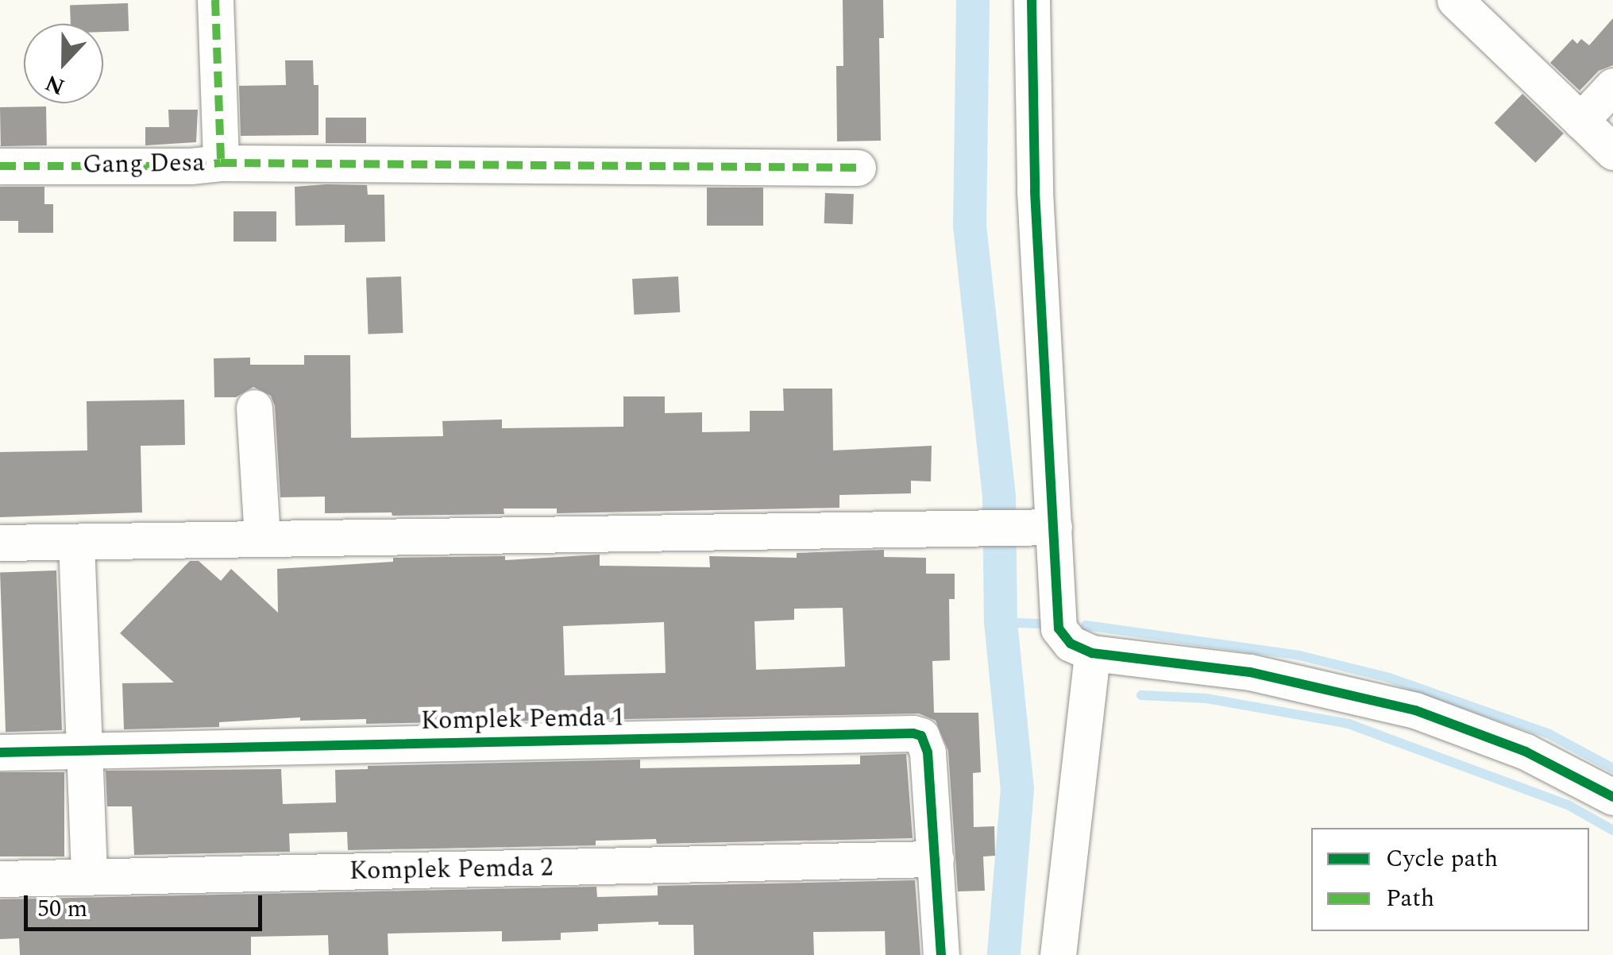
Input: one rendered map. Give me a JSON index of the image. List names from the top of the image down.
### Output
{
  "streets": {
    "street": ["Gang Desa", "Komplek Pemda 1", "Komplek Pemda 2"]
  },
  "crossings": [
    ["Komplek Pemda 1", "Komplek Pemda 2"]
  ],
  "legend": ["Cycle path", "Path"],
  "scale_bar": "50 m",
  "north": "bottom"
}
